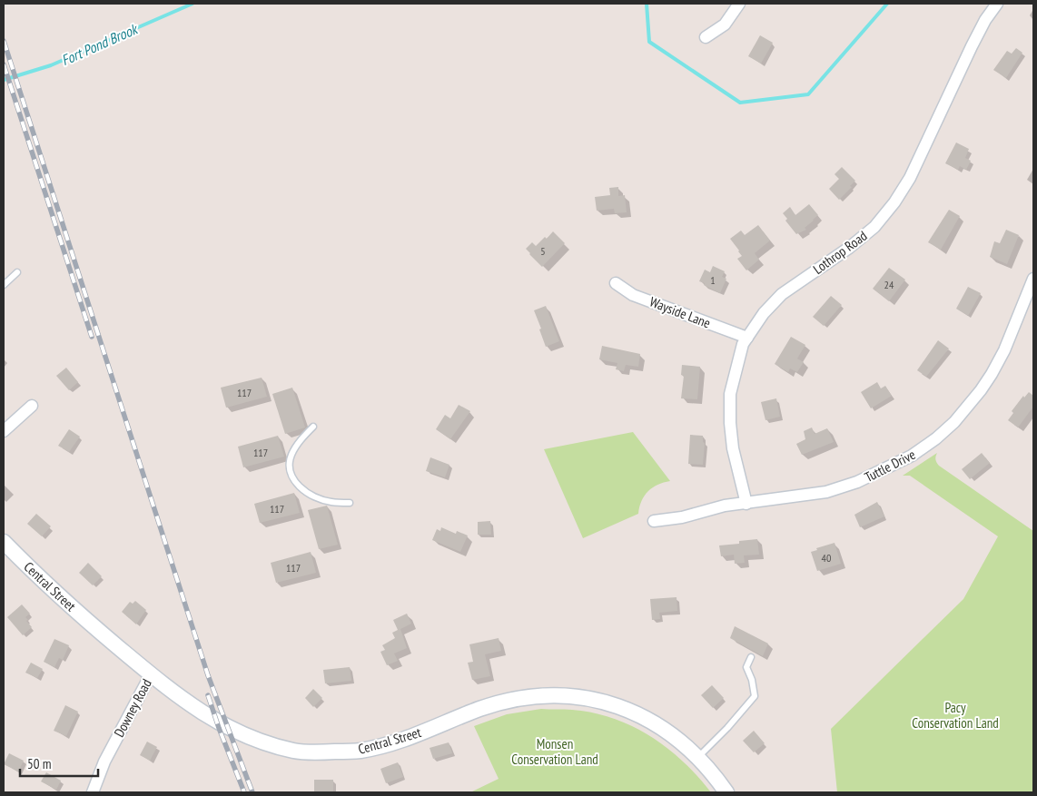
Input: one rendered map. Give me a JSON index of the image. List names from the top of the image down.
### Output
{
  "streets": {
    "street": [
      "Lothrop Road",
      "Wayside Lane",
      "Tuttle Drive",
      "Central Street",
      "Downey Road"
    ]
  },
  "crossings": [
    ["Lothrop Road", "Wayside Lane"],
    ["Lothrop Road", "Tuttle Drive"],
    ["Central Street", "Downey Road"]
  ],
  "water": ["Fort Pond Brook"],
  "parks": ["Pacy Conservation Land", "Monsen Conservation Land"],
  "house_numbers": [
    "5",
    "1",
    "24",
    "117",
    "117",
    "117",
    "40",
    "117"
  ],
  "scale_bar": "50 m"
}
